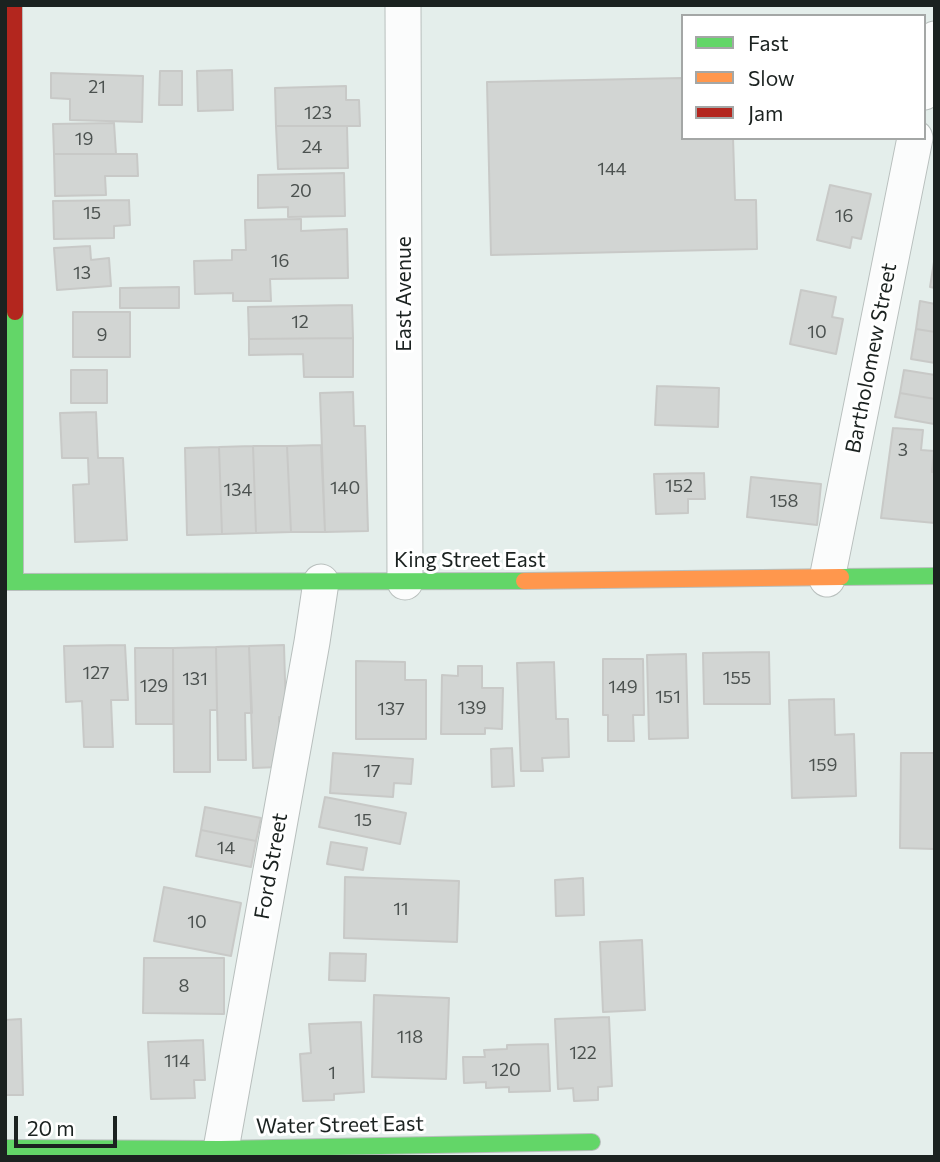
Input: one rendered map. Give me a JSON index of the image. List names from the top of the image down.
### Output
{
  "streets": {
    "street": [
      "East Avenue",
      "Bartholomew Street",
      "King Street East",
      "Ford Street",
      "Water Street East"
    ]
  },
  "crossings": [
    ["East Avenue", "King Street East"],
    ["Bartholomew Street", "King Street East"],
    ["King Street East", "Ford Street"],
    ["Ford Street", "Water Street East"]
  ],
  "house_numbers": [
    "21",
    "123",
    "19",
    "24",
    "144",
    "20",
    "15",
    "16",
    "16",
    "13",
    "12",
    "10",
    "9",
    "3",
    "152",
    "140",
    "134",
    "158",
    "127",
    "155",
    "131",
    "129",
    "149",
    "151",
    "139",
    "137",
    "159",
    "17",
    "15",
    "14",
    "11",
    "10",
    "8",
    "118",
    "122",
    "114",
    "120",
    "1"
  ],
  "legend": ["Fast", "Slow", "Jam"],
  "scale_bar": "20 m"
}
